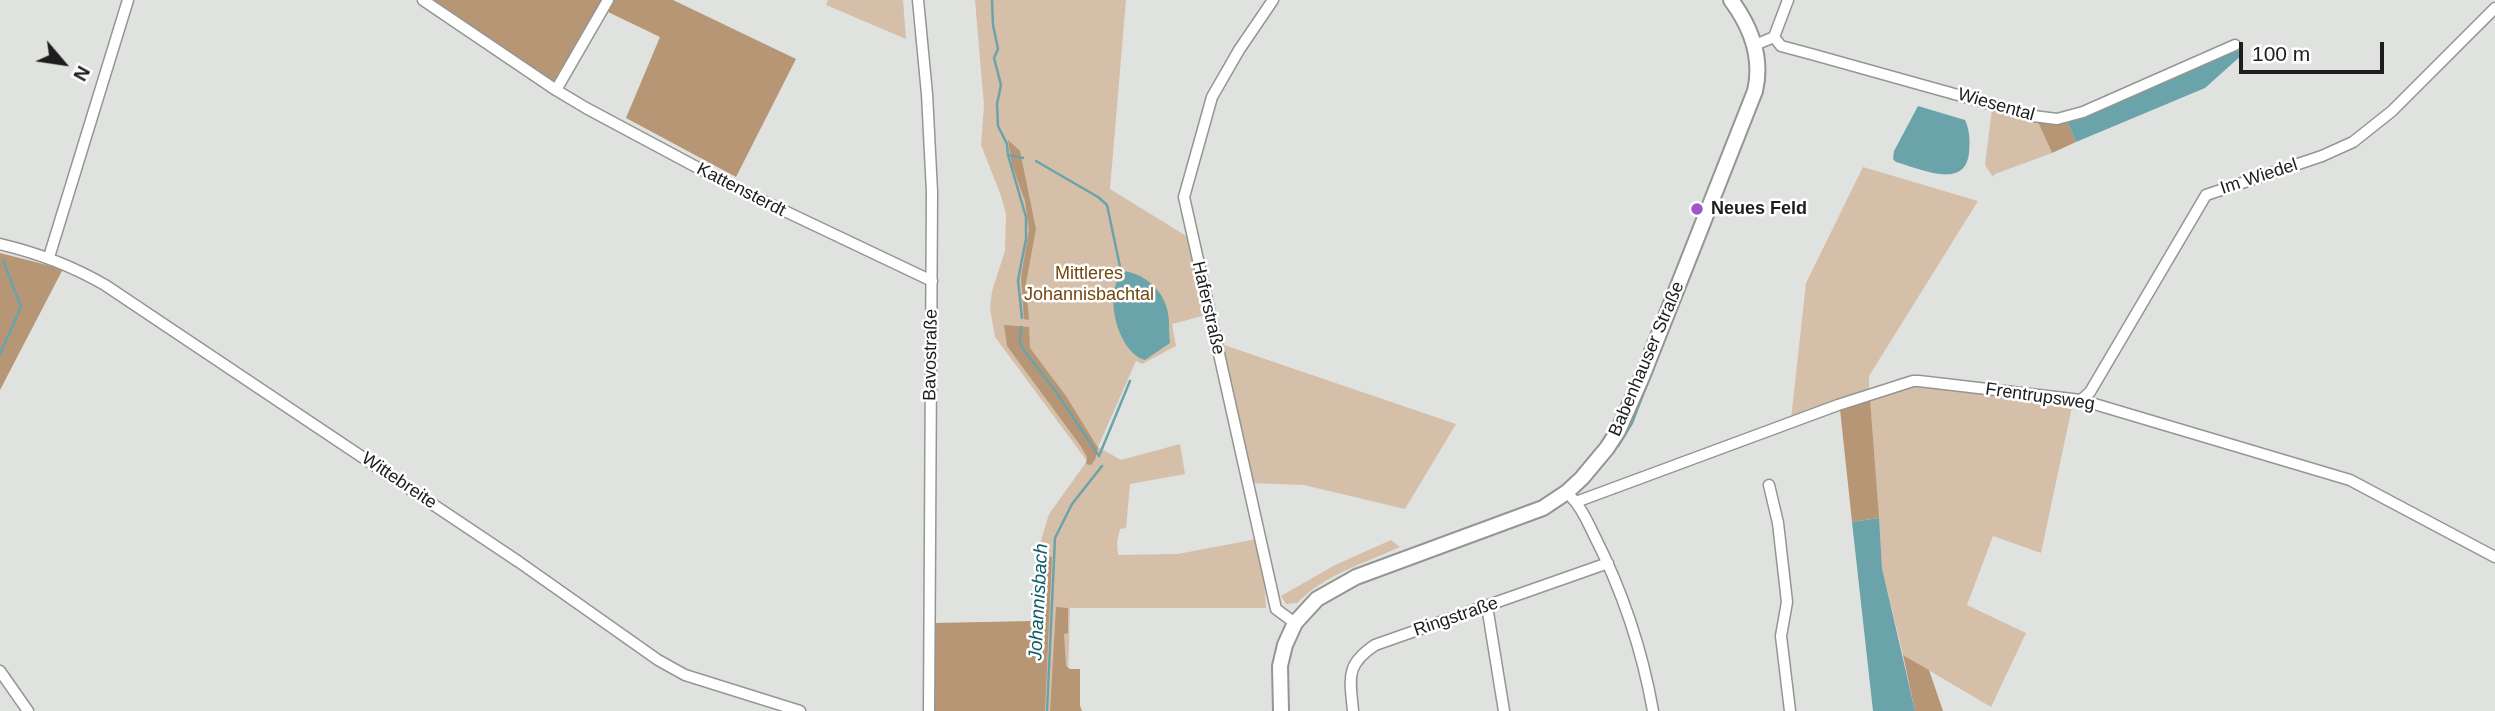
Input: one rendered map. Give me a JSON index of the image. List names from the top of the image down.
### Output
{
  "streets": {
    "main road": ["Babenhauser Straße"],
    "street": [
      "Wiesental",
      "Im Wiedel",
      "Kattensterdt",
      "Haferstraße",
      "Bavostraße",
      "Frentrupsweg",
      "Wittebreite",
      "Ringstraße"
    ]
  },
  "crossings": [
    ["Im Wiedel", "Frentrupsweg"],
    ["Kattensterdt", "Bavostraße"],
    ["Haferstraße", "Babenhauser Straße"],
    ["Babenhauser Straße", "Frentrupsweg"]
  ],
  "water": ["Johannisbach"],
  "parks": ["Mittleres Johannisbachtal"],
  "places": ["Neues Feld"],
  "scale_bar": "100 m",
  "north": "bottom right"
}
